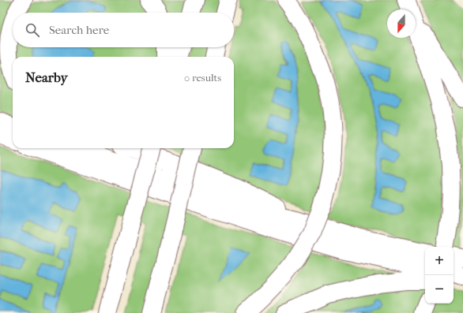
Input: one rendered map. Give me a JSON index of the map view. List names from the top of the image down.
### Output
{
  "north": "bottom",
  "page": {
    "search": "Search here",
    "heading": ["Nearby", "0 results"],
    "map_buttons": ["+", "−"]
  }
}
